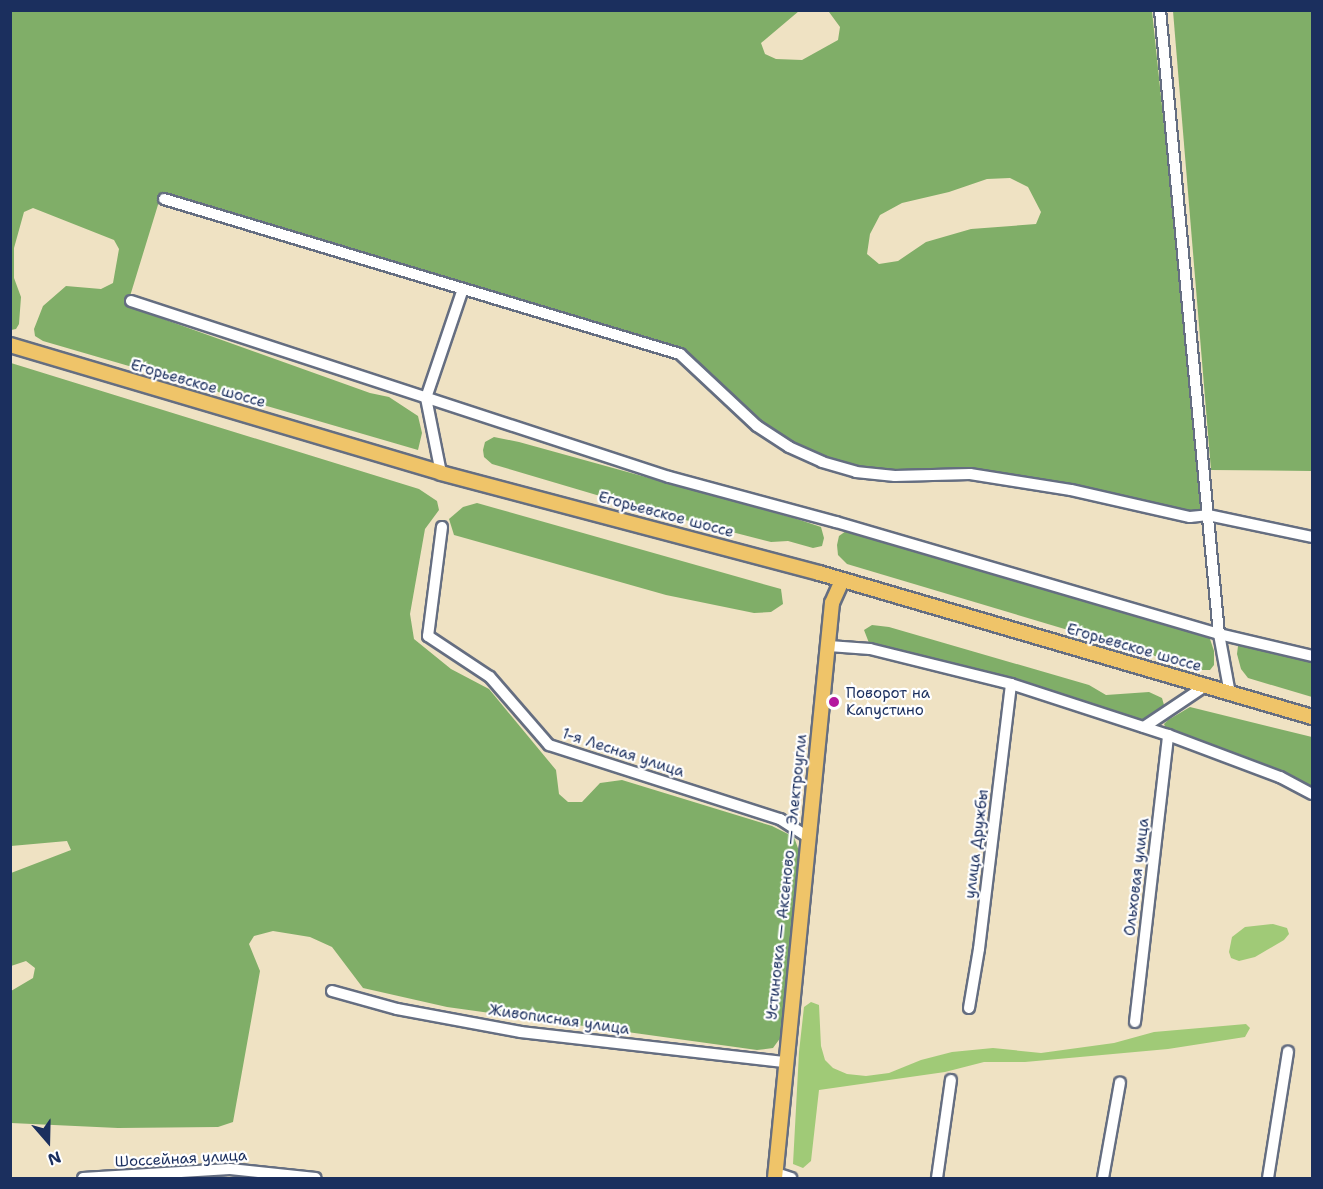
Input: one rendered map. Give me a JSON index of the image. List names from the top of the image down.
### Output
{
  "streets": {
    "main road": ["Егорьевское шоссе", "Устиновка — Аксеново — Электроугли"],
    "street": [
      "1-я Лесная улица",
      "улица Дружбы",
      "Ольховая улица",
      "Живописная улица",
      "Шоссейная улица"
    ]
  },
  "crossings": [
    ["Егорьевское шоссе", "Устиновка — Аксеново — Электроугли"],
    ["1-я Лесная улица", "Устиновка — Аксеново — Электроугли"],
    ["Устиновка — Аксеново — Электроугли", "Живописная улица"]
  ],
  "places": ["Поворот на Капустино"],
  "north": "bottom"
}
